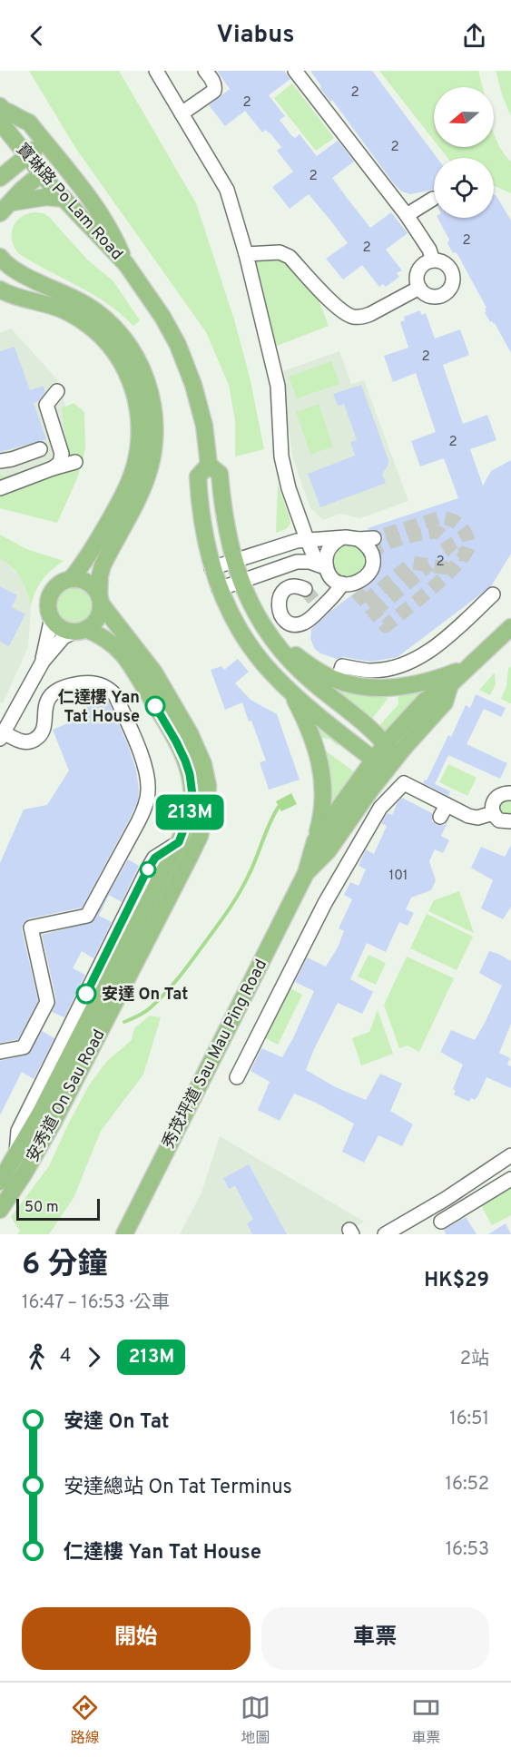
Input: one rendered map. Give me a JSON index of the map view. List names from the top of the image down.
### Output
{
  "streets": {
    "main road": ["寶琳路 Po Lam Road", "秀茂坪道 Sau Mau Ping Road", "安秀道 On Sau Road"]
  },
  "crossings": [
    ["寶琳路 Po Lam Road", "秀茂坪道 Sau Mau Ping Road"]
  ],
  "places": ["仁達樓 Yan Tat House", "安達 On Tat"],
  "lines": ["bus line 213M"],
  "house_numbers": [
    "2",
    "2",
    "2",
    "2",
    "2",
    "2",
    "2",
    "2",
    "2",
    "101"
  ],
  "scale_bar": "50 m",
  "north": "left",
  "page": {
    "header": "Viabus",
    "on_map": "213M",
    "scale": "50 m",
    "heading": ["6 分鐘", "16:47 – 16:53 · 公車", "HK$29"],
    "legs": ["4", "213M", "2站"],
    "list": [
      {
        "name": "安達 On Tat",
        "value": "16:51"
      },
      {
        "name": "安達總站 On Tat Terminus",
        "value": "16:52"
      },
      {
        "name": "仁達樓 Yan Tat House",
        "value": "16:53"
      }
    ],
    "buttons": ["開始", "車票"],
    "tabs": ["路線", "地圖", "車票"]
  }
}
